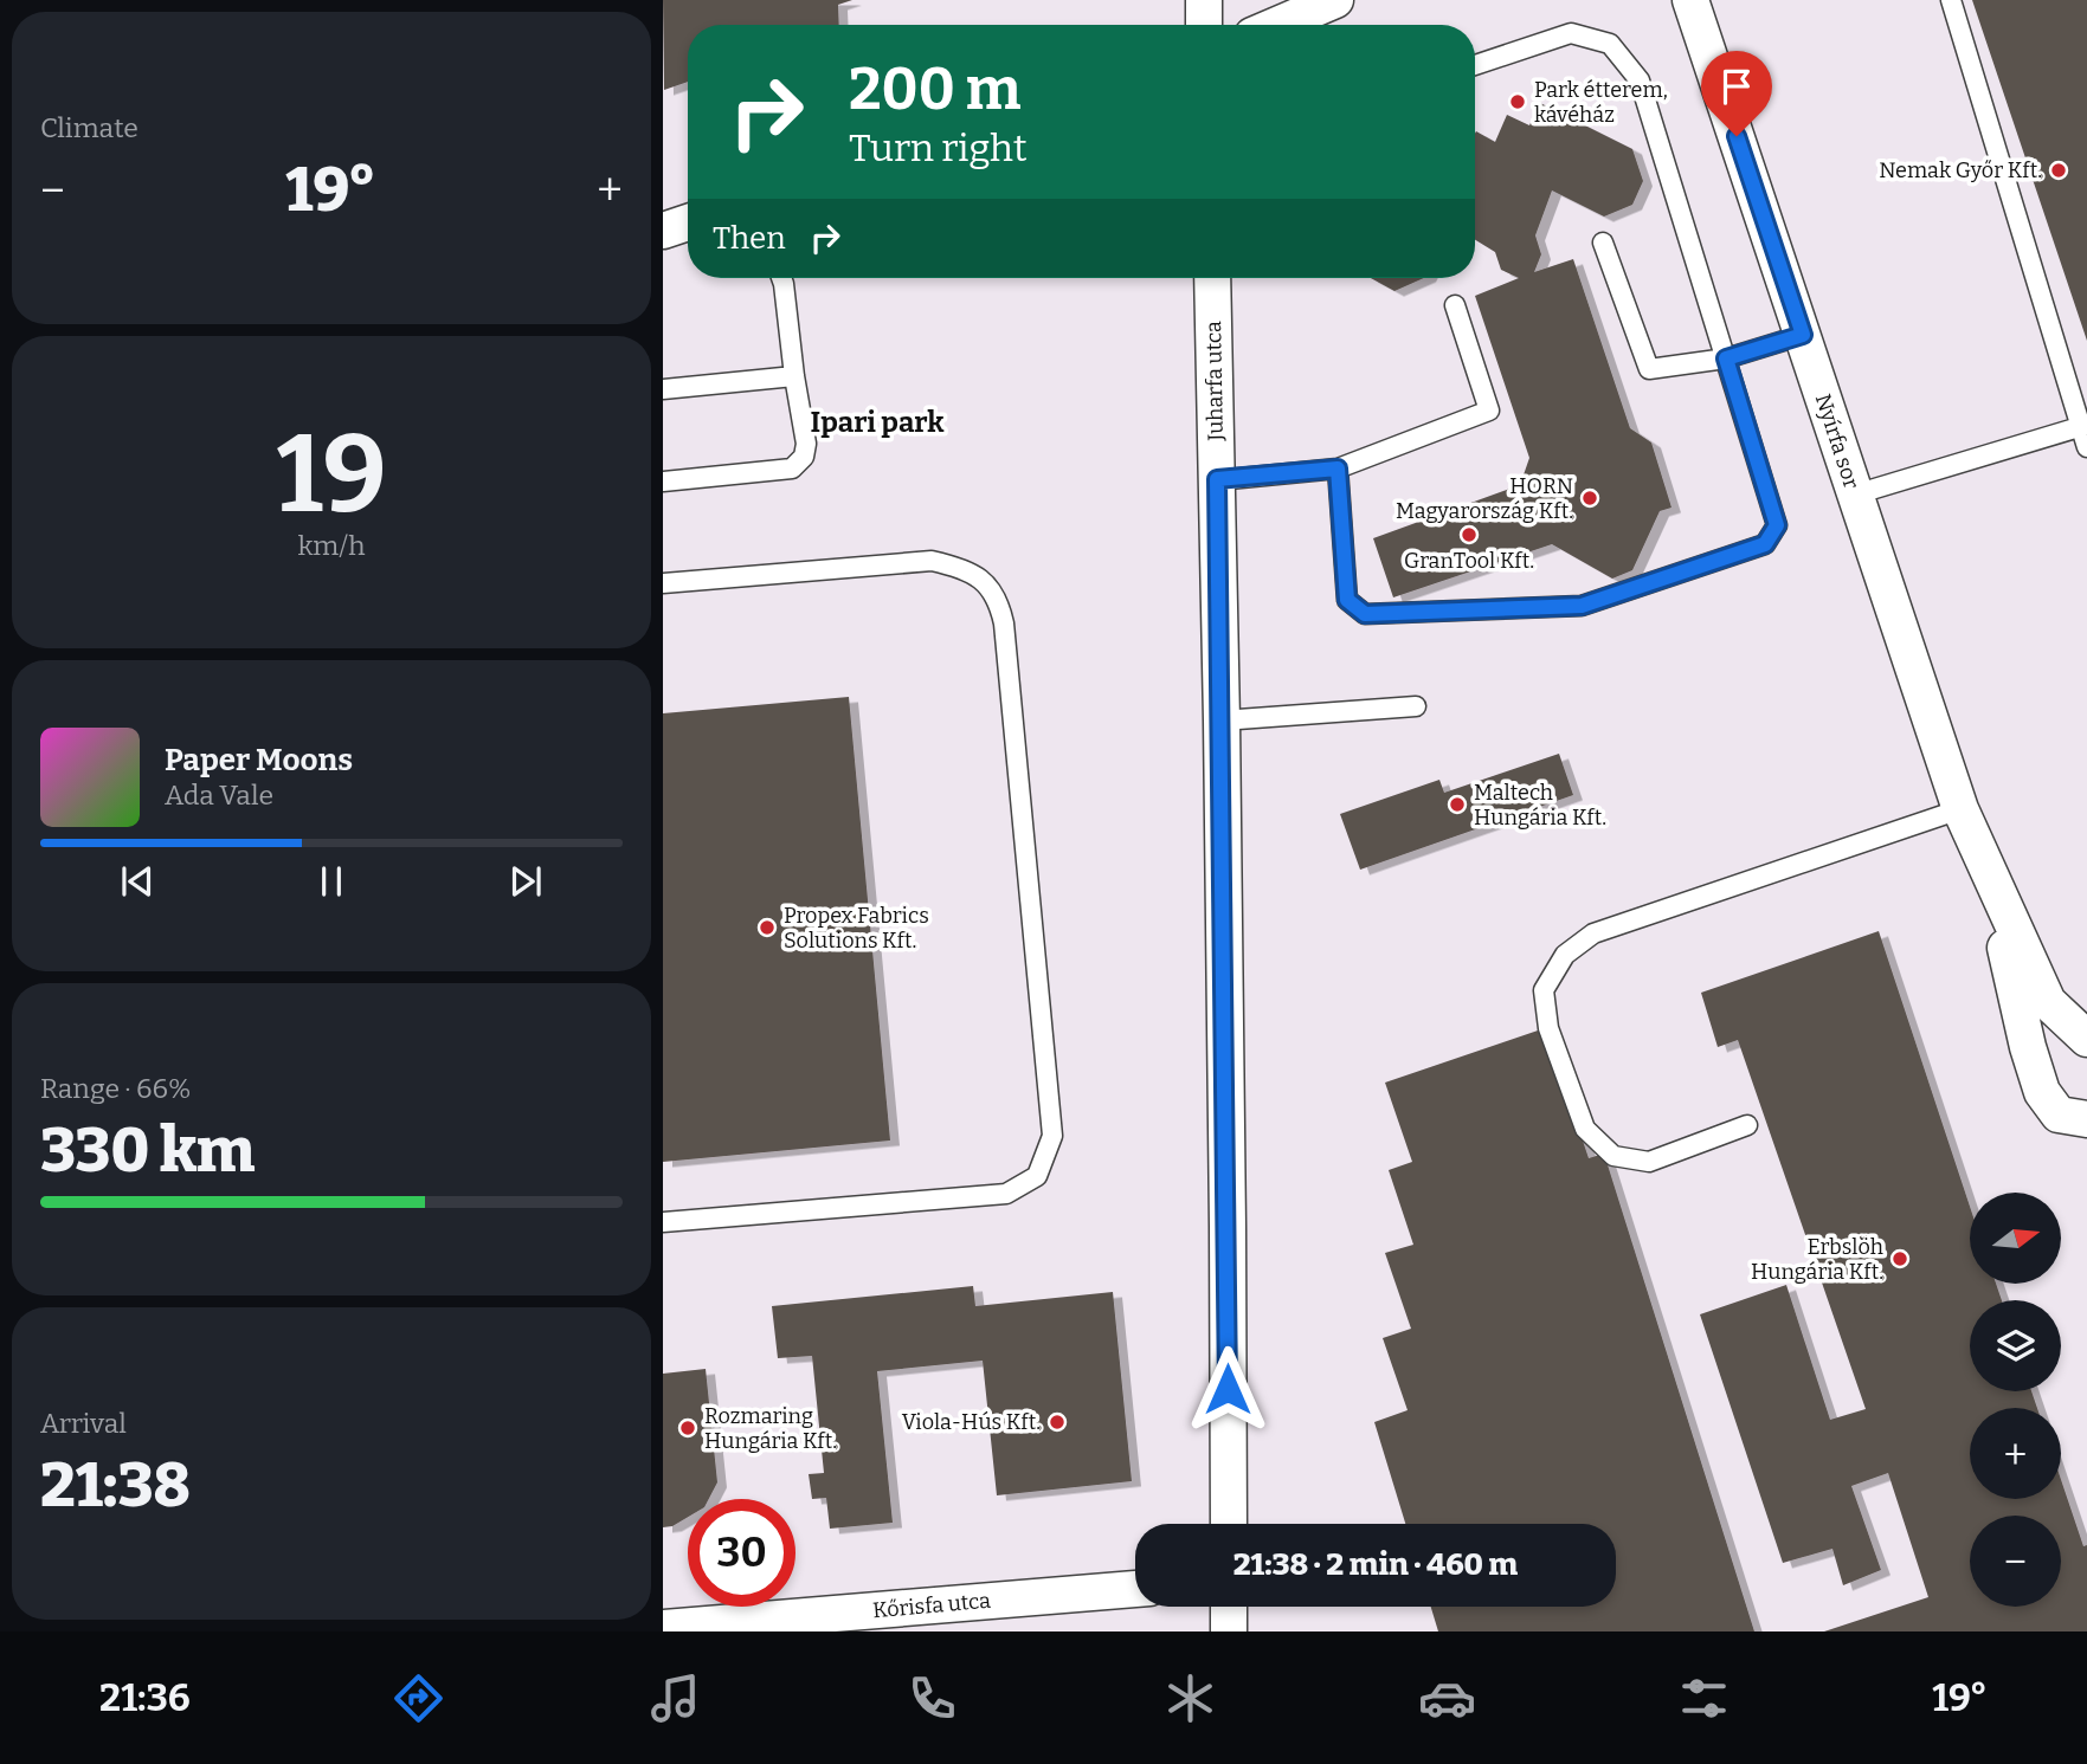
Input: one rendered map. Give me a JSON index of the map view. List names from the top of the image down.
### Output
{
  "streets": {
    "street": ["Juharfa utca", "Nyírfa sor", "Kőrisfa utca"]
  },
  "districts": ["Ipari park"],
  "places": [
    "Park étterem, kávéház",
    "Nemak Győr Kft.",
    "HORN Magyarország Kft.",
    "GranTool Kft.",
    "Maltech Hungária Kft.",
    "Propex Fabrics Solutions Kft.",
    "Erbslöh Hungária Kft.",
    "Viola-Hús Kft.",
    "Rozmaring Hungária Kft."
  ],
  "north": "right",
  "page": {
    "tile": [
      "Climate",
      ["19", "km/h"],
      ["Range · 66%", "330 km"],
      ["Arrival", "21:38"]
    ],
    "turn": ["200 m", "Turn right"],
    "heat": ["−", "19°", "+"],
    "then": "Then",
    "song": ["Paper Moons", "Ada Vale"],
    "map_buttons": ["+", "−"],
    "limit": "30",
    "trip": "21:38 · 2 min · 460 m",
    "tabs": ["21:36", "19°"]
  }
}
